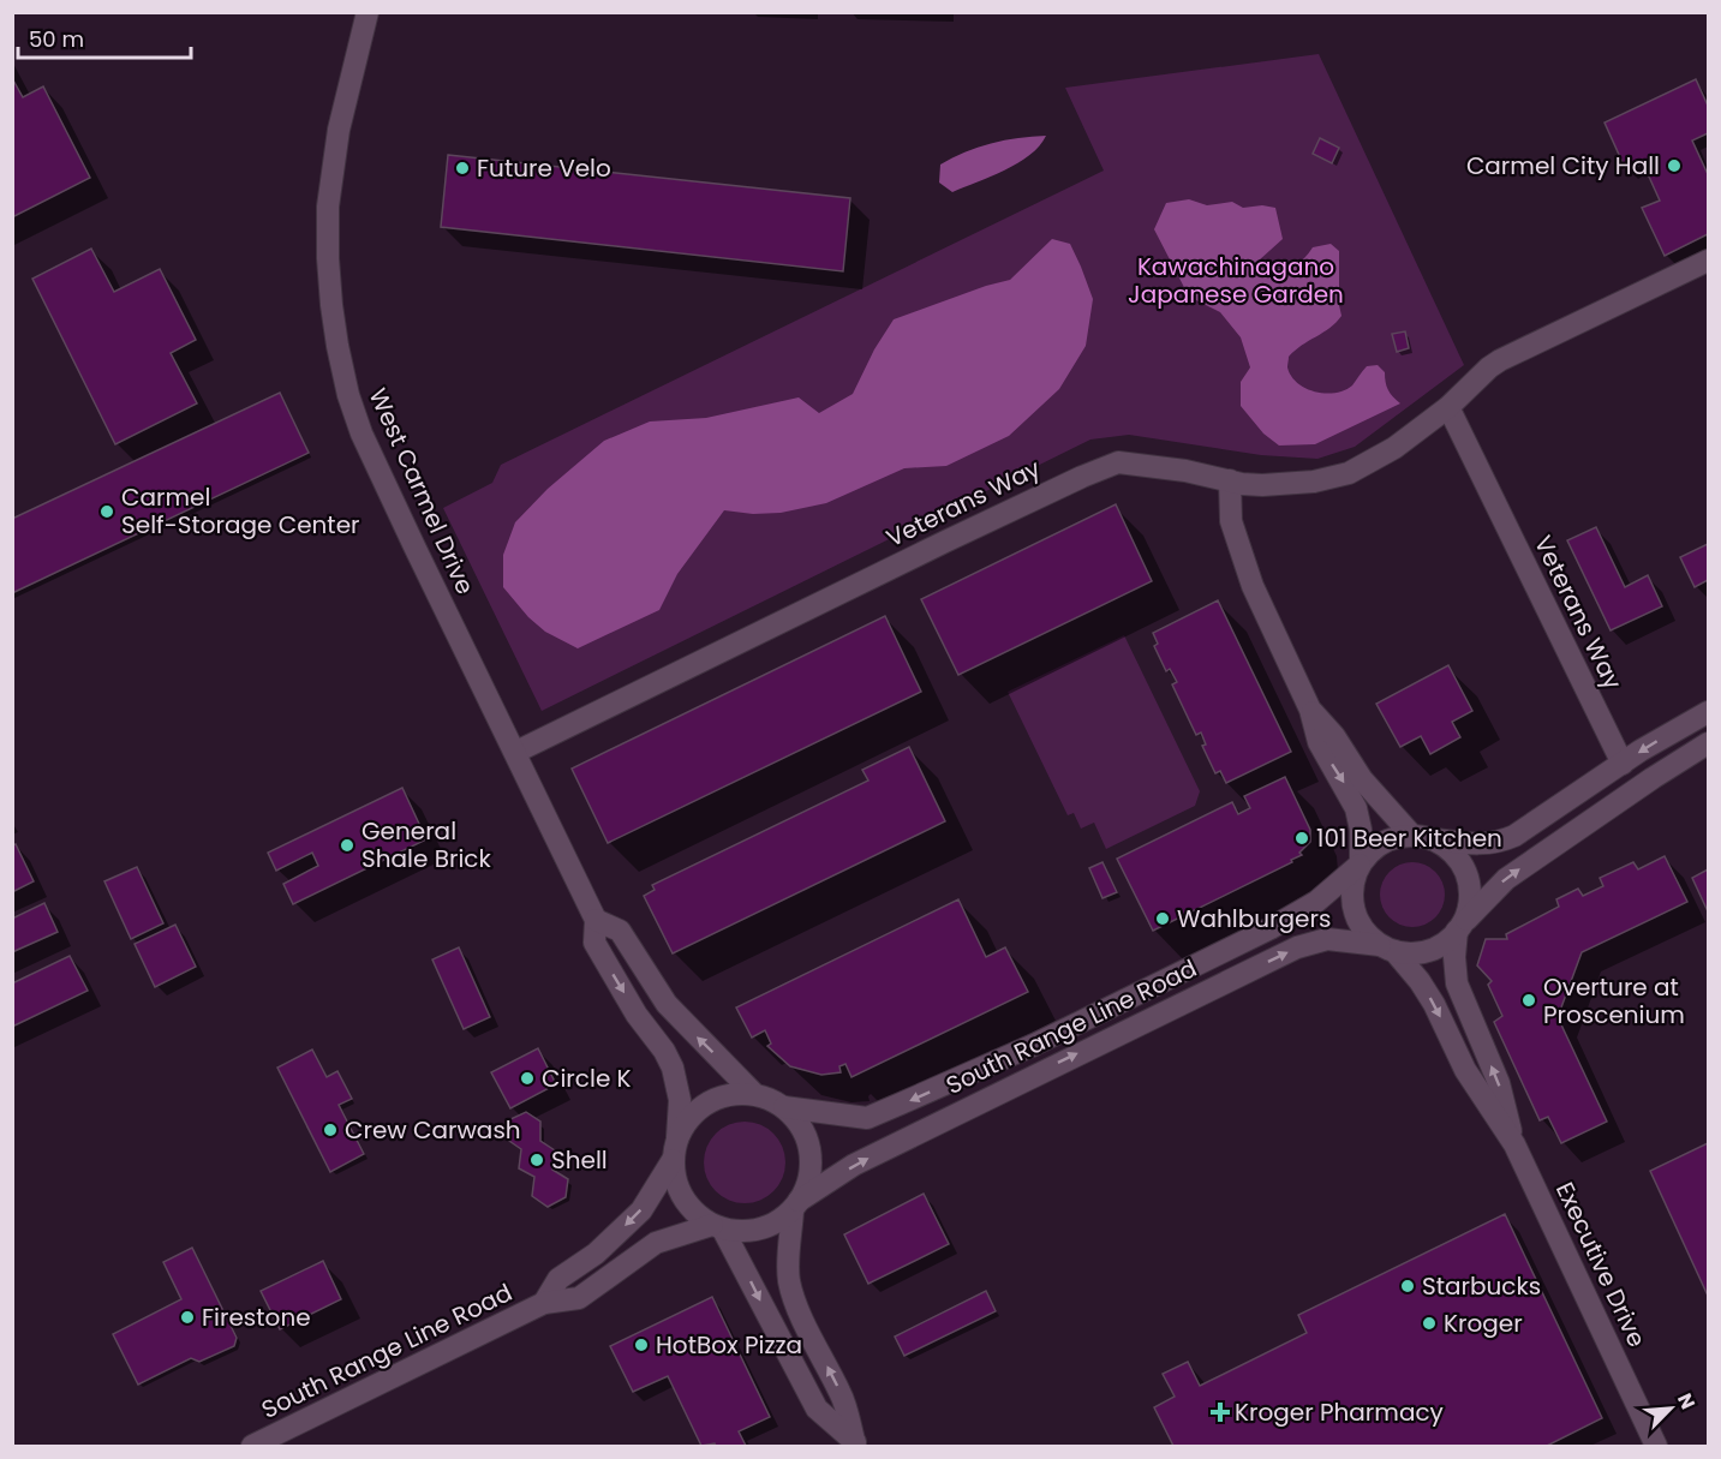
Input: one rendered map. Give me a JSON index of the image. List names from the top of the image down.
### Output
{
  "streets": {
    "street": [
      "West Carmel Drive",
      "Veterans Way",
      "South Range Line Road",
      "Executive Drive"
    ]
  },
  "crossings": [
    ["West Carmel Drive", "Veterans Way"],
    ["West Carmel Drive", "South Range Line Road"],
    ["South Range Line Road", "Executive Drive"]
  ],
  "parks": ["Kawachinagano Japanese Garden"],
  "places": {
    "other": [
      "Carmel City Hall",
      "Future Velo",
      "Carmel Self-Storage Center",
      "101 Beer Kitchen",
      "General Shale Brick",
      "Wahlburgers",
      "Overture at Proscenium",
      "Circle K",
      "Crew Carwash",
      "Shell",
      "Starbucks",
      "Firestone",
      "Kroger",
      "HotBox Pizza"
    ],
    "health": ["Kroger Pharmacy"]
  },
  "scale_bar": "50 m",
  "north": "top right"
}
